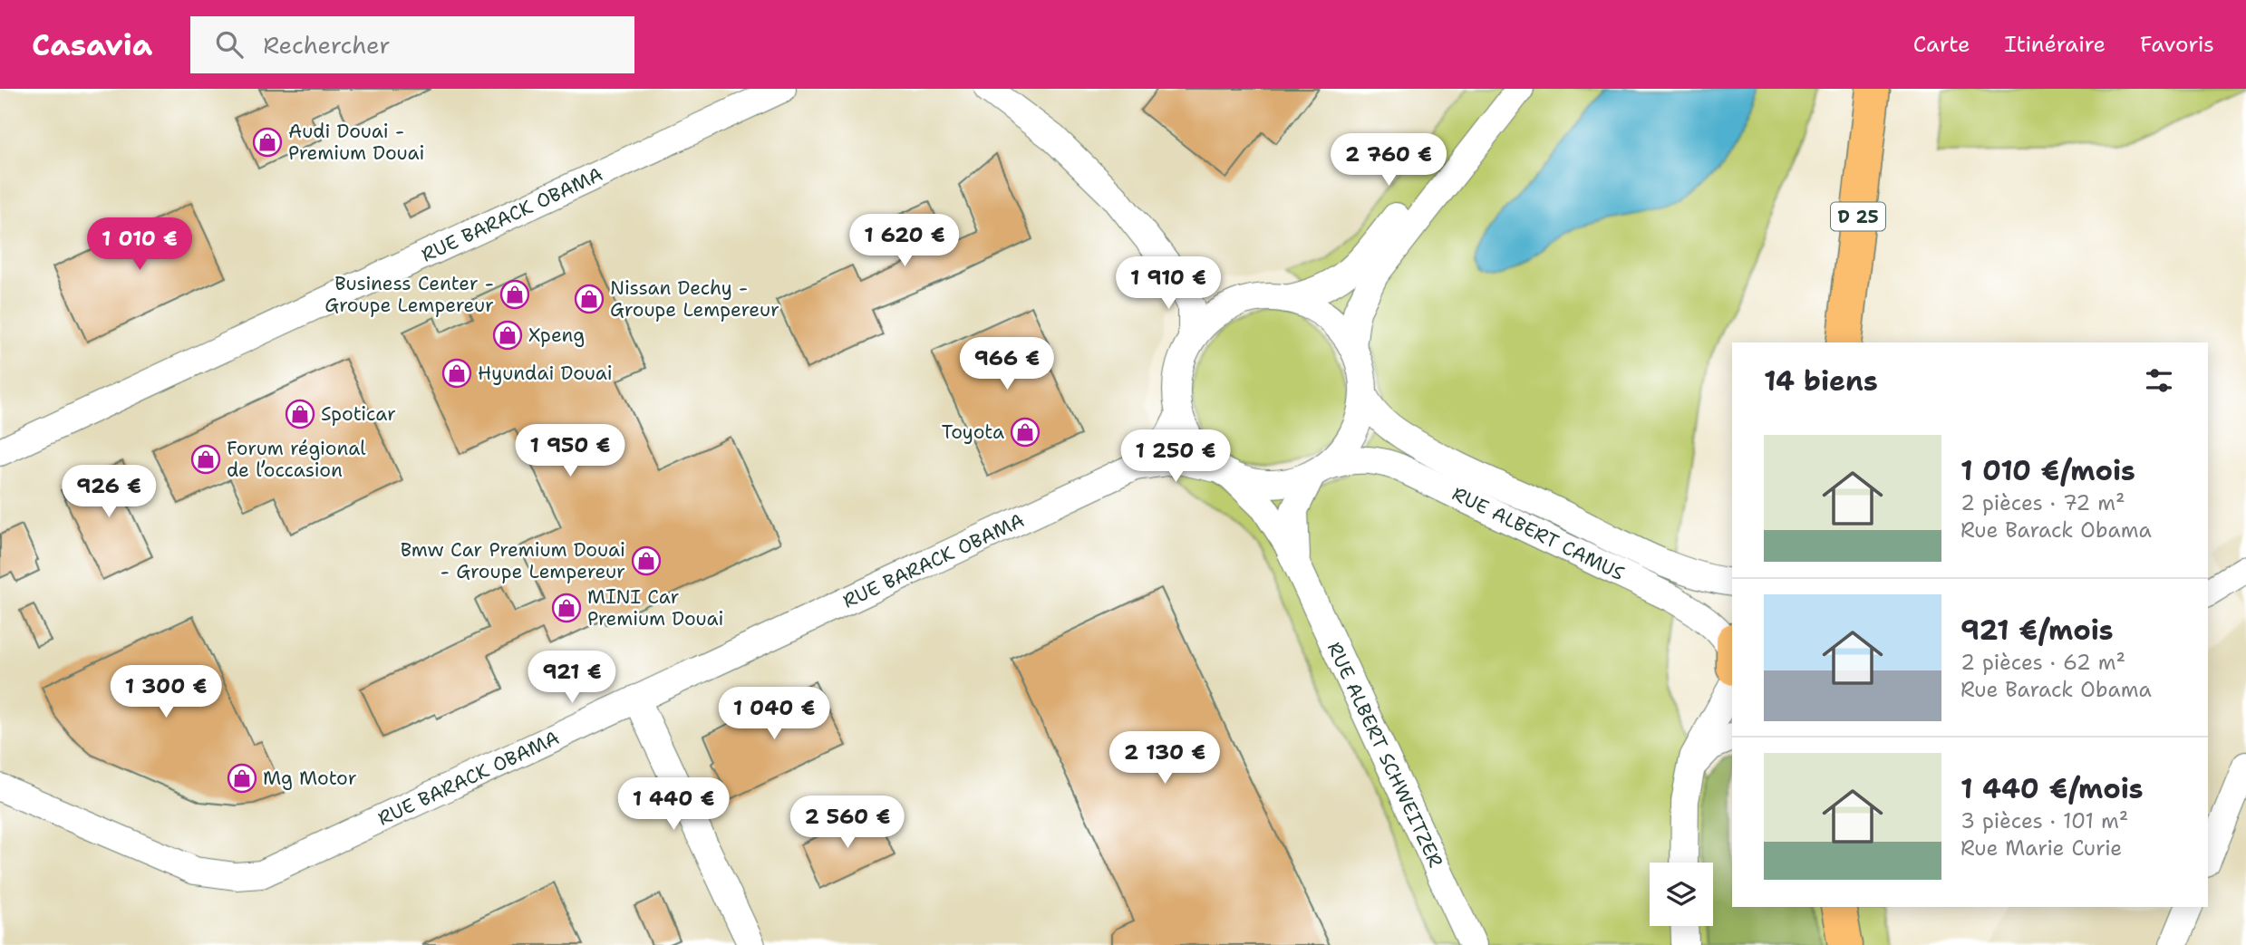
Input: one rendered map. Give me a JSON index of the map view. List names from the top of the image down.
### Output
{
  "streets": {
    "main road": ["D 25"],
    "street": ["RUE BARACK OBAMA", "RUE ALBERT CAMUS", "RUE ALBERT SCHWEITZER"]
  },
  "crossings": [
    ["RUE BARACK OBAMA", "RUE ALBERT CAMUS"],
    ["RUE BARACK OBAMA", "RUE ALBERT SCHWEITZER"],
    ["RUE ALBERT CAMUS", "RUE ALBERT SCHWEITZER"]
  ],
  "places": {
    "shop": [
      "Audi Douai - Premium Douai",
      "Business Center - Groupe Lempereur",
      "Nissan Dechy - Groupe Lempereur",
      "Xpeng",
      "Hyundai Douai",
      "Spoticar",
      "Toyota",
      "Forum régional de l’occasion",
      "Bmw Car Premium Douai - Groupe Lempereur",
      "MINI Car Premium Douai",
      "Mg Motor"
    ]
  },
  "page": {
    "header": "Casavia",
    "search": "Rechercher",
    "nav": ["Carte", "Itinéraire", "Favoris"],
    "price": [
      "2 760 €",
      "1 620 €",
      "1 010 €",
      "1 910 €",
      "966 €",
      "1 950 €",
      "1 250 €",
      "926 €",
      "921 €",
      "1 300 €",
      "1 040 €",
      "2 130 €",
      "1 440 €",
      "2 560 €"
    ],
    "heading": "14 biens",
    "list": [
      {
        "name": "1 010 €/mois",
        "note": "2 pièces · 72 m² · Rue Barack Obama"
      },
      {
        "name": "921 €/mois",
        "note": "2 pièces · 62 m² · Rue Barack Obama"
      },
      {
        "name": "1 440 €/mois",
        "note": "3 pièces · 101 m² · Rue Marie Curie"
      }
    ]
  }
}
